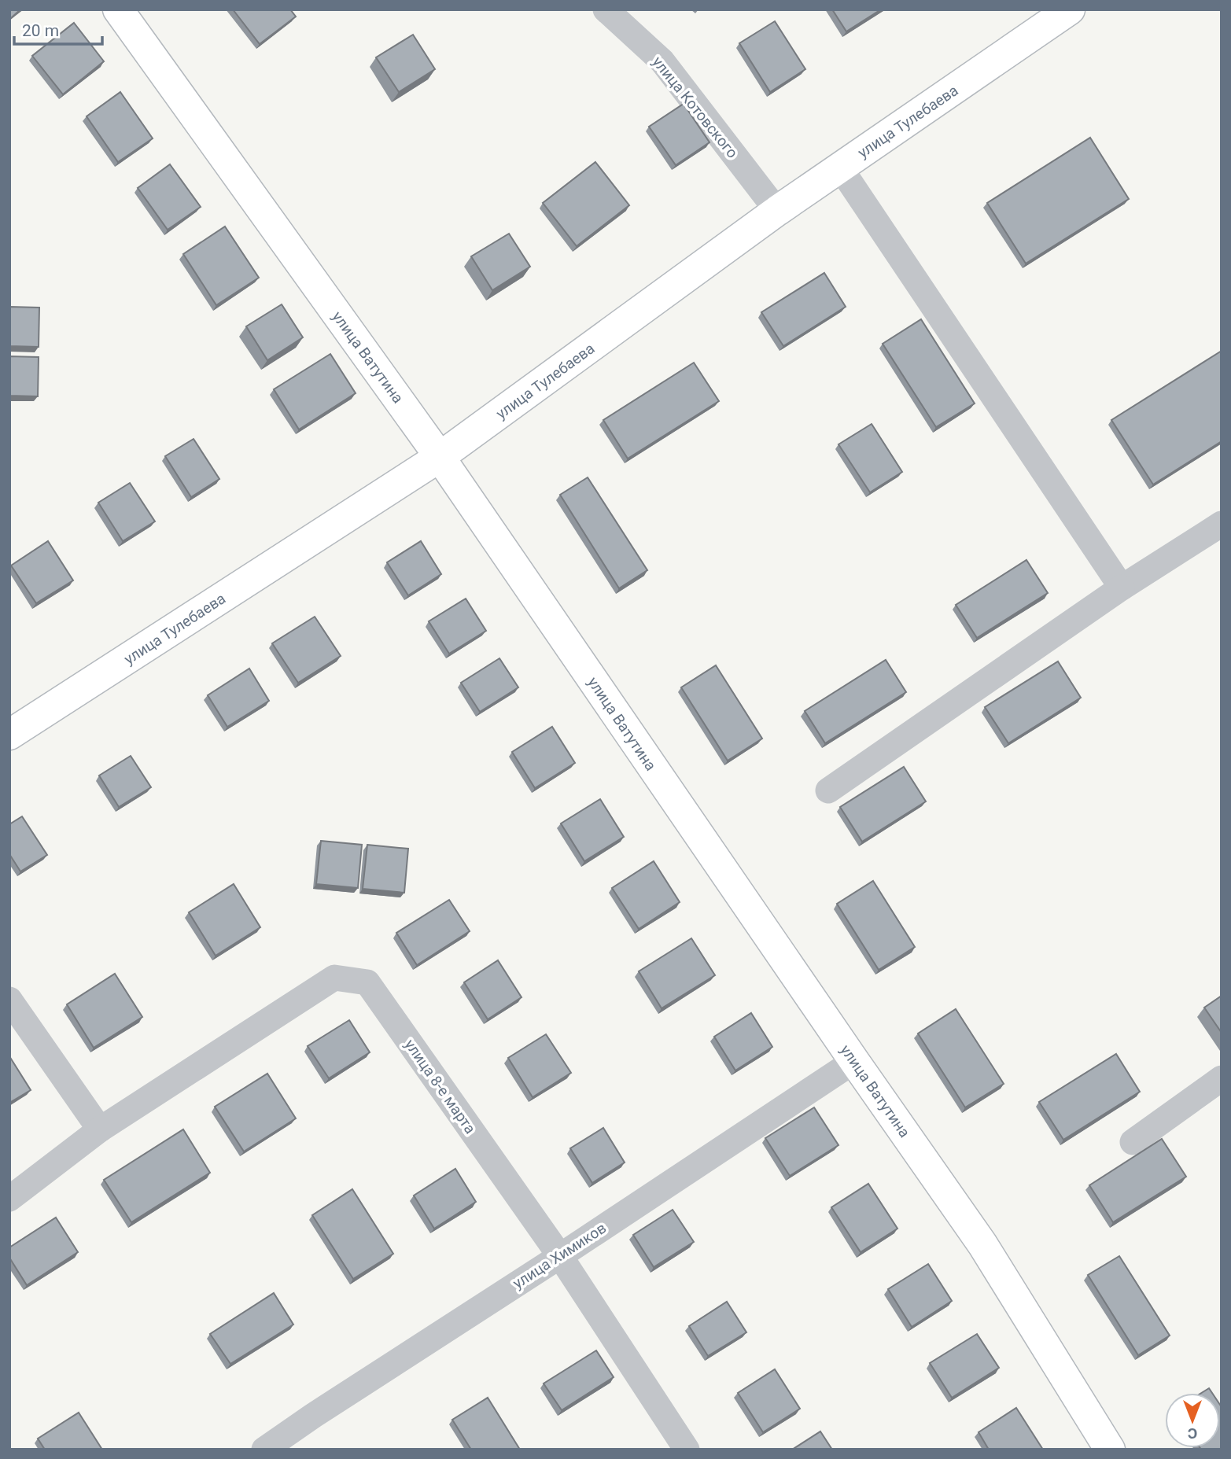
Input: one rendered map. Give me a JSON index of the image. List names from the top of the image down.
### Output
{
  "streets": {
    "street": [
      "улица Котовского",
      "улица Тулебаева",
      "улица Ватутина",
      "улица 8-е марта",
      "улица Химиков"
    ]
  },
  "crossings": [
    ["улица Котовского", "улица Тулебаева"],
    ["улица Тулебаева", "улица Ватутина"],
    ["улица Ватутина", "улица Химиков"],
    ["улица 8-е марта", "улица Химиков"]
  ],
  "scale_bar": "20 m",
  "north": "bottom"
}
